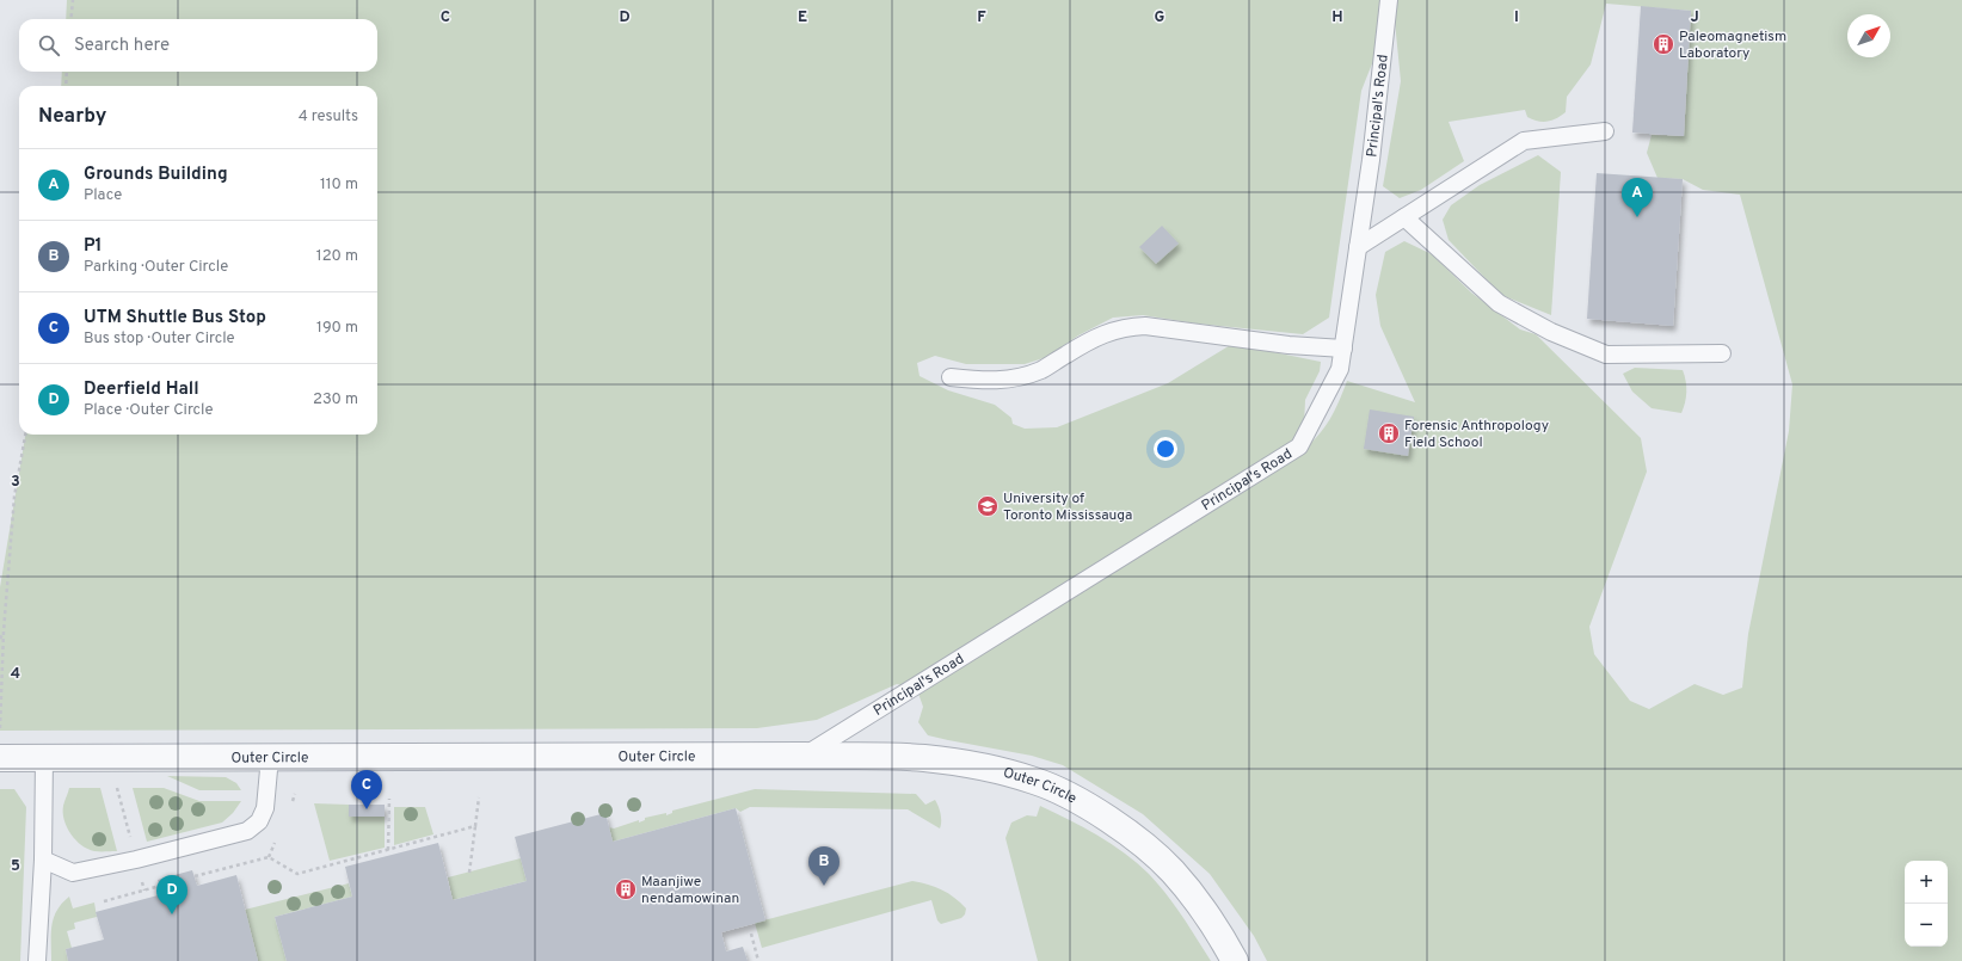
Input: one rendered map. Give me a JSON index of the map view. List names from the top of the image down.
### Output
{
  "streets": {
    "street": ["Outer Circle"],
    "lane": ["Principal's Road"]
  },
  "crossings": [
    ["Principal's Road", "Outer Circle"]
  ],
  "places": {
    "building": ["Paleomagnetism Laboratory", "Forensic Anthropology Field School", "Maanjiwe nendamowinan"],
    "school or university": ["University of Toronto Mississauga"]
  },
  "north": "top right",
  "page": {
    "search": "Search here",
    "heading": ["Nearby", "4 results"],
    "list": [
      {
        "mark": "A",
        "name": "Grounds Building",
        "note": "Place",
        "value": "110 m"
      },
      {
        "mark": "B",
        "name": "P1",
        "note": "Parking · Outer Circle",
        "value": "120 m"
      },
      {
        "mark": "C",
        "name": "UTM Shuttle Bus Stop",
        "note": "Bus stop · Outer Circle",
        "value": "190 m"
      },
      {
        "mark": "D",
        "name": "Deerfield Hall",
        "note": "Place · Outer Circle",
        "value": "230 m"
      }
    ],
    "pins": [
      "A",
      "C",
      "B",
      "D"
    ],
    "map_buttons": ["+", "−"]
  },
  "grid": {
    "columns": [
      "C",
      "D",
      "E",
      "F",
      "G",
      "H",
      "I",
      "J"
    ],
    "rows": ["3", "4", "5"]
  }
}
